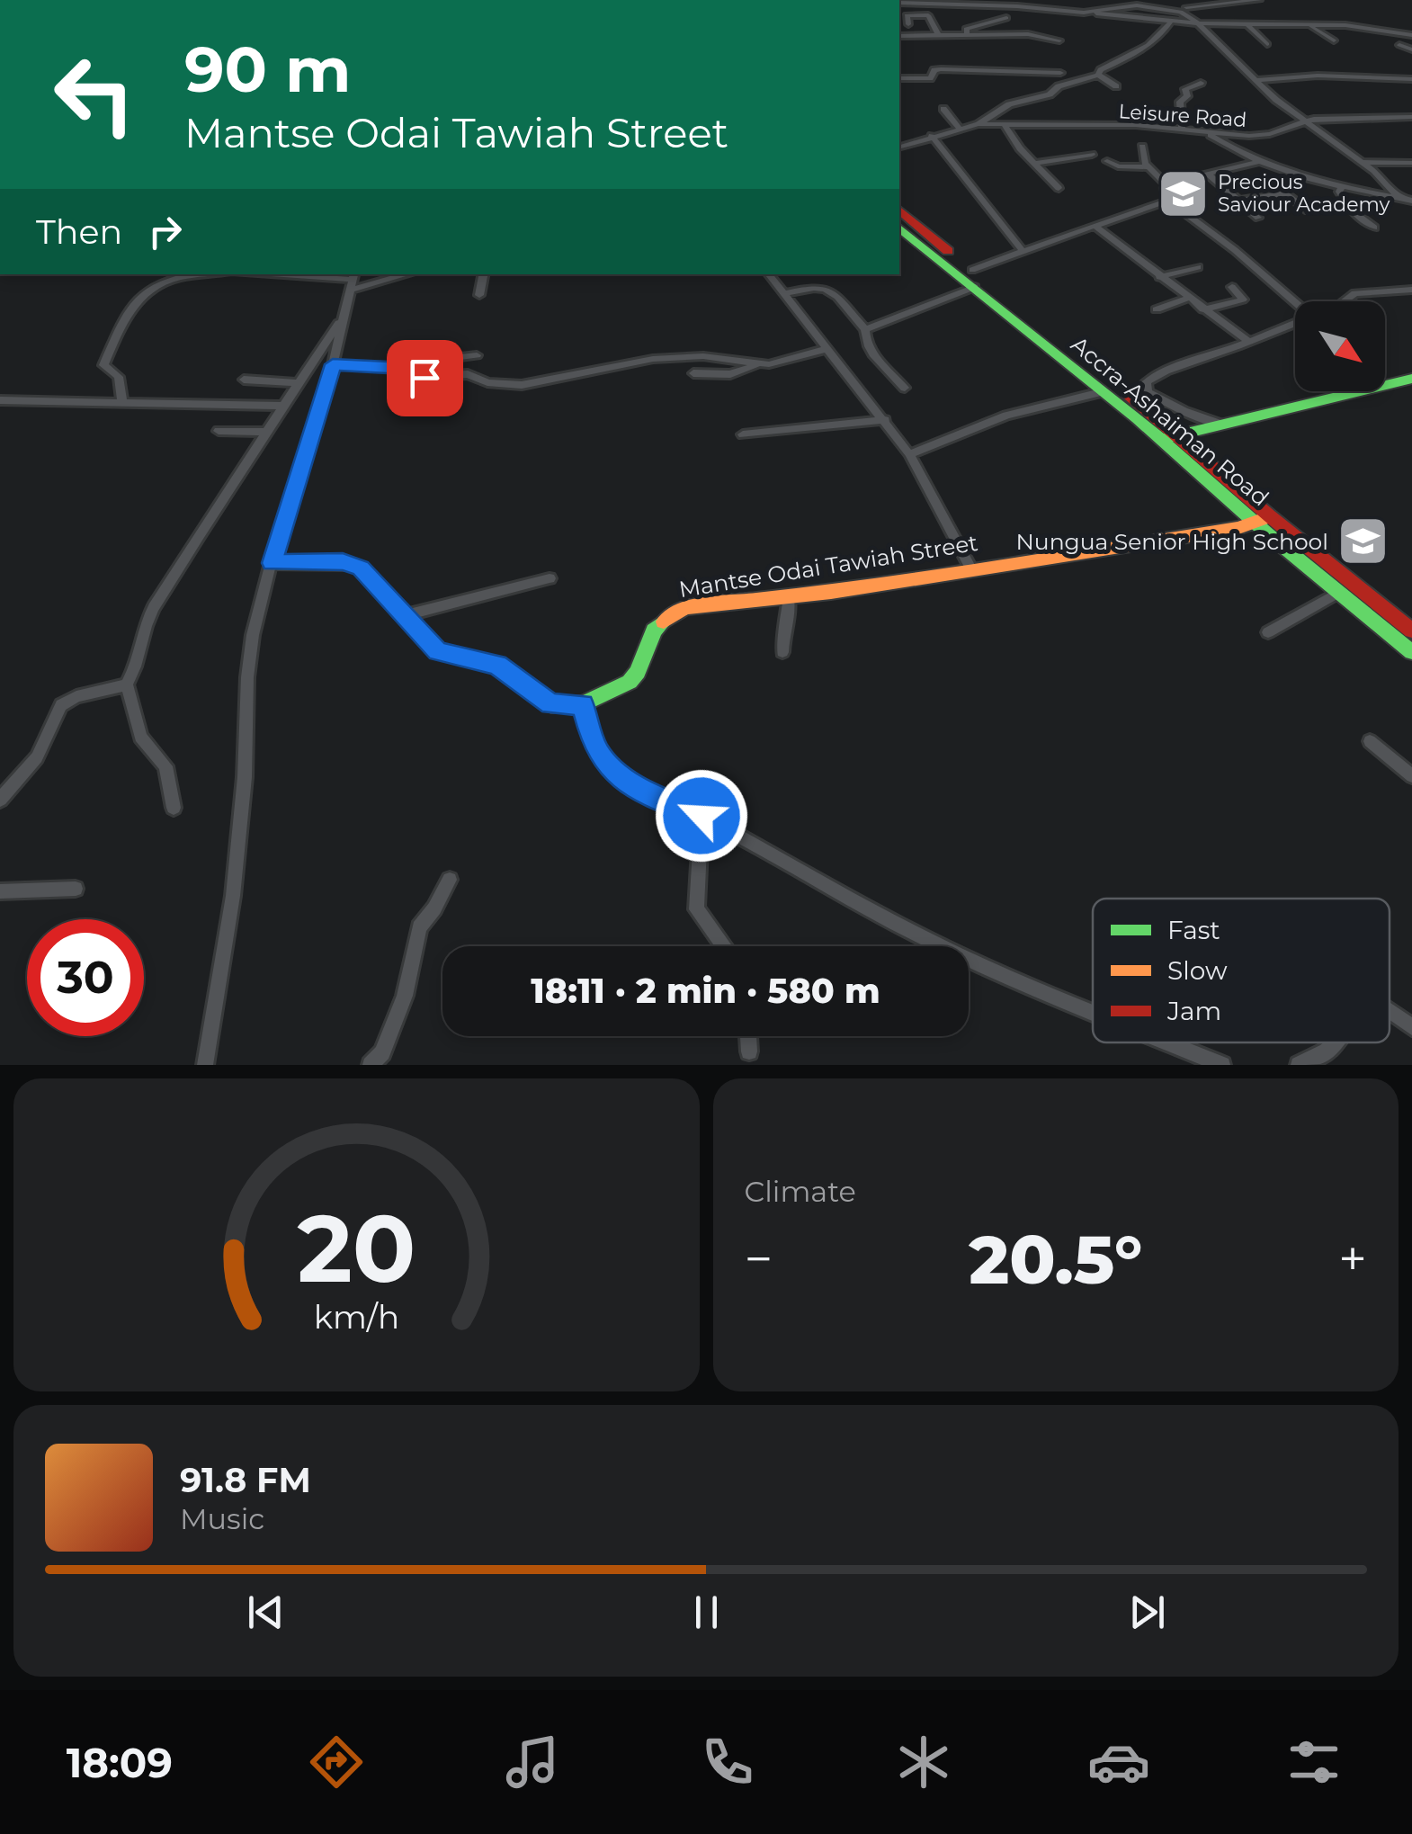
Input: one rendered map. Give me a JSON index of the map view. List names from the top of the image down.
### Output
{
  "streets": {
    "main road": ["Accra-Ashaiman Road", "Mantse Odai Tawiah Street"],
    "street": ["Leisure Road"]
  },
  "crossings": [
    ["Accra-Ashaiman Road", "Mantse Odai Tawiah Street"]
  ],
  "places": {
    "school or university": ["Precious Saviour Academy", "Nungua Senior High School"]
  },
  "legend": ["Fast", "Slow", "Jam"],
  "north": "bottom right",
  "page": {
    "turn": ["90 m", "Mantse Odai Tawiah Street"],
    "then": "Then",
    "limit": "30",
    "trip": "18:11 · 2 min · 580 m",
    "tile": "Climate",
    "heat": ["−", "20.5°", "+"],
    "song": ["91.8 FM", "Music"],
    "tabs": "18:09",
    "gauge": ["20", "km/h"]
  }
}
